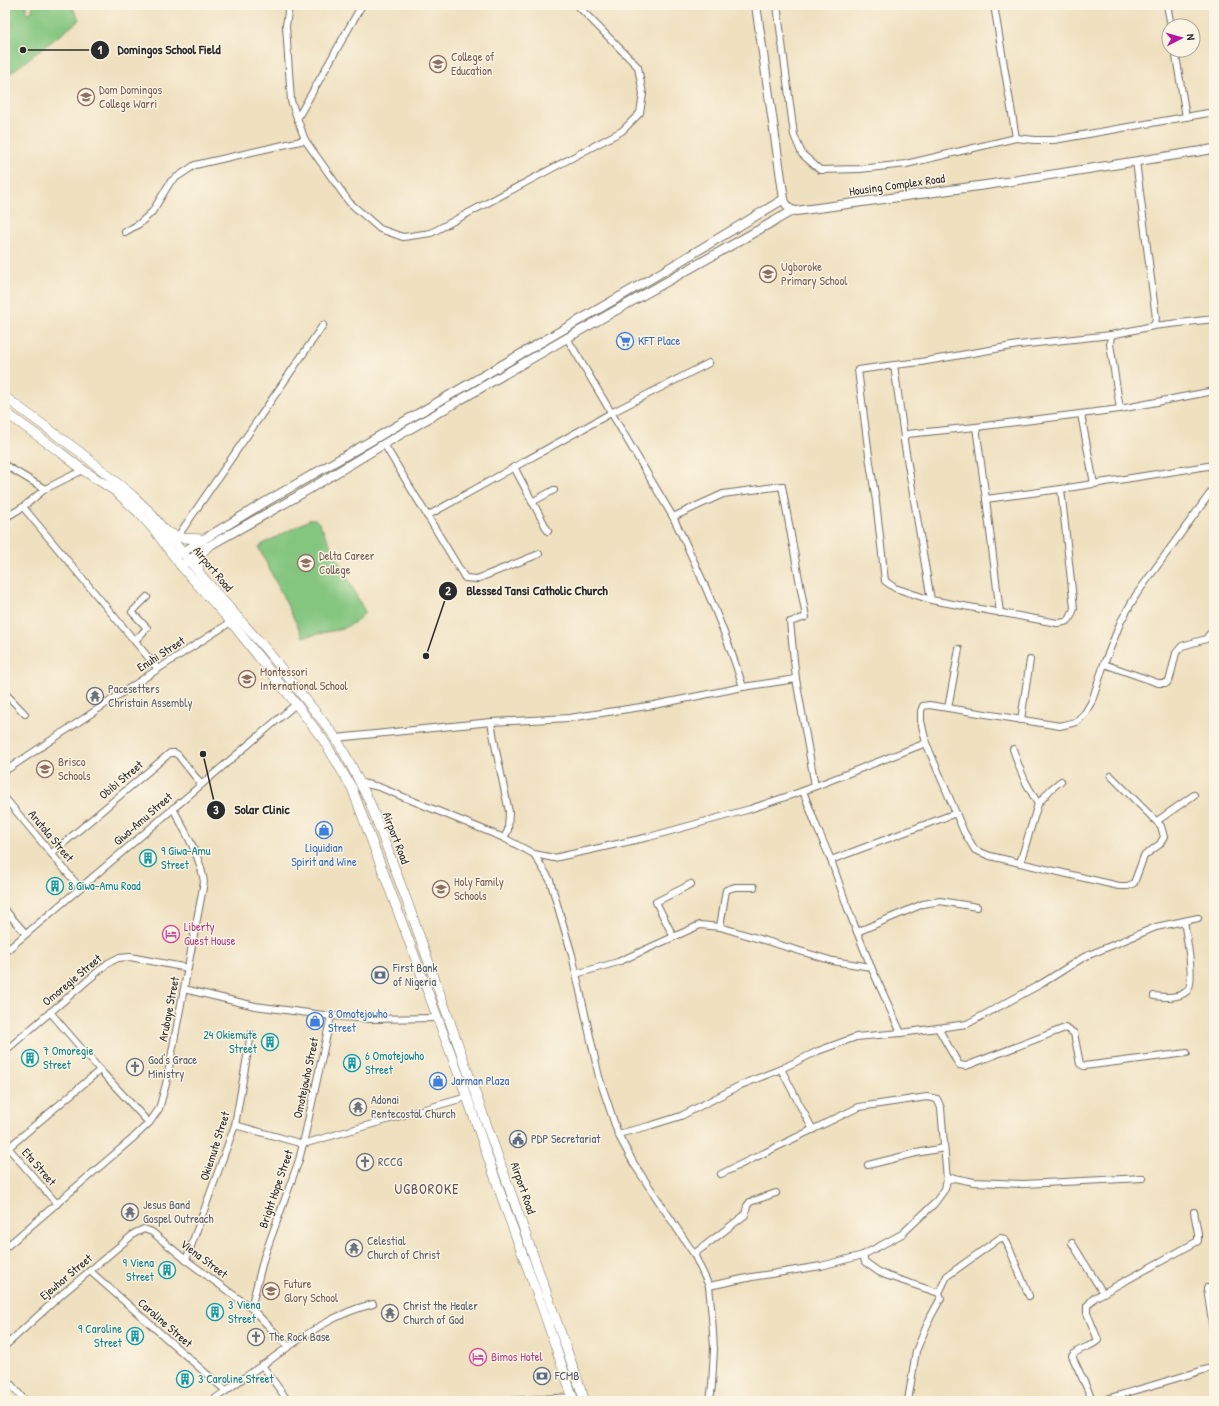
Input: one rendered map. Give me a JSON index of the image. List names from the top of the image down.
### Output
{
  "streets": {
    "main road": ["Airport Road"],
    "street": [
      "Housing Complex Road",
      "Enuhi Street",
      "Obibi Street",
      "Giwa-Amu Street",
      "Arutola Street",
      "Omoregie Street",
      "Arubaye Street",
      "Omotejowho Street",
      "Okiemute Street",
      "Eta Street",
      "Bright Hope Street",
      "Viena Street",
      "Ejewhor Street",
      "Caroline Street"
    ]
  },
  "crossings": [
    ["Airport Road", "Enuhi Street"],
    ["Airport Road", "Giwa-Amu Street"],
    ["Airport Road", "Bright Hope Street"],
    ["Obibi Street", "Giwa-Amu Street"],
    ["Obibi Street", "Arutola Street"],
    ["Giwa-Amu Street", "Arutola Street"],
    ["Giwa-Amu Street", "Arubaye Street"],
    ["Omoregie Street", "Arubaye Street"],
    ["Arubaye Street", "Eta Street"],
    ["Omotejowho Street", "Bright Hope Street"],
    ["Okiemute Street", "Viena Street"],
    ["Bright Hope Street", "Viena Street"],
    ["Viena Street", "Ejewhor Street"],
    ["Ejewhor Street", "Caroline Street"]
  ],
  "districts": ["UGBOROKE"],
  "places": {
    "other": ["Domingos School Field", "Blessed Tansi Catholic Church", "Solar Clinic"],
    "school or university": [
      "College of Education",
      "Dom Domingos College Warri",
      "Ugboroke Primary School",
      "Delta Career College",
      "Montessori International School",
      "Brisco Schools",
      "Holy Family Schools",
      "Future Glory School"
    ],
    "supermarket": ["KFT Place"],
    "temple": [
      "Pacesetters Christain Assembly",
      "Adonai Pentecostal Church",
      "Jesus Band Gospel Outreach",
      "Celestial Church of Christ",
      "Christ the Healer Church of God"
    ],
    "shop": ["Liquidian Spirit and Wine", "8 Omotejowho Street", "Jarman Plaza"],
    "building": [
      "9 Giwa-Amu Street",
      "8 Giwa-Amu Road",
      "24 Okiemute Street",
      "7 Omoregie Street",
      "6 Omotejowho Street",
      "9 Viena Street",
      "3 Viena Street",
      "9 Caroline Street",
      "3 Caroline Street"
    ],
    "hotel": ["Liberty Guest House", "Bimos Hotel"],
    "bank": ["First Bank of Nigeria", "FCMB"],
    "church": ["God's Grace Ministry", "RCCG", "The Rock Base"],
    "public building": ["PDP Secretariat"]
  },
  "north": "right"
}
